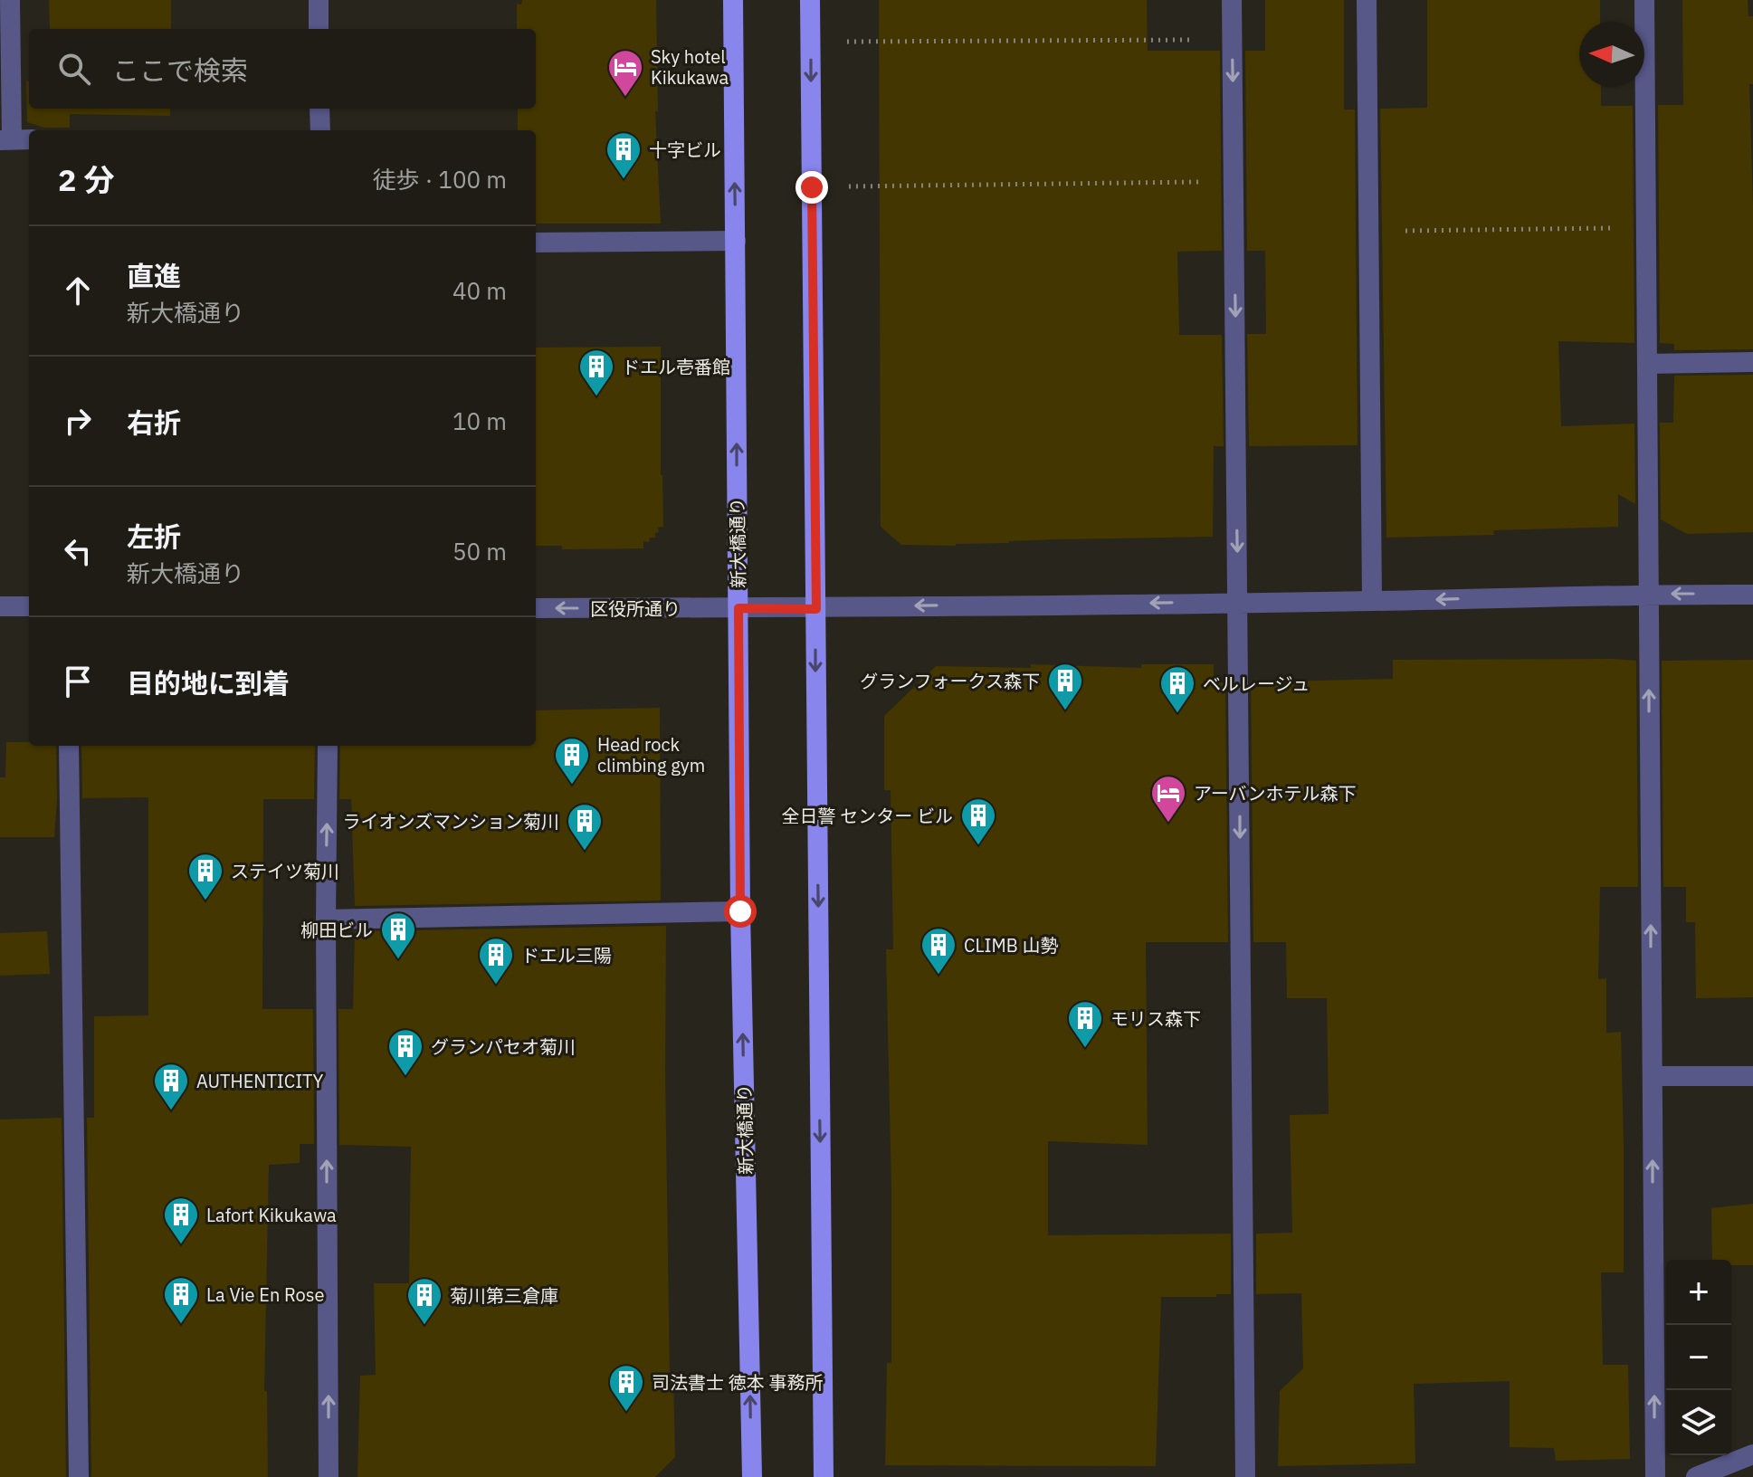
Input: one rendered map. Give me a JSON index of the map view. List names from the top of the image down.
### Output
{
  "streets": {
    "main road": ["新大橋通り"],
    "street": ["区役所通り"]
  },
  "crossings": [
    ["新大橋通り", "区役所通り"]
  ],
  "one_way": ["区役所通り"],
  "places": {
    "hotel": ["Sky hotel Kikukawa", "アーバンホテル森下"],
    "building": [
      "十字ビル",
      "ドエル壱番館",
      "グランフォークス森下",
      "ベルレージュ",
      "Head rock climbing gym",
      "全日警 センター ビル",
      "ライオンズマンション菊川",
      "ステイツ菊川",
      "柳田ビル",
      "CLIMB 山勢",
      "ドエル三陽",
      "モリス森下",
      "グランパセオ菊川",
      "AUTHENTICITY",
      "Lafort Kikukawa",
      "La Vie En Rose",
      "菊川第三倉庫",
      "司法書士 徳本 事務所"
    ]
  },
  "north": "left",
  "page": {
    "search": "ここで検索",
    "heading": ["2 分", "徒歩 · 100 m"],
    "list": [
      ["直進", "新大橋通り", "40 m"],
      ["右折", "10 m"],
      ["左折", "新大橋通り", "50 m"],
      "目的地に到着"
    ],
    "map_buttons": ["+", "−"]
  }
}
